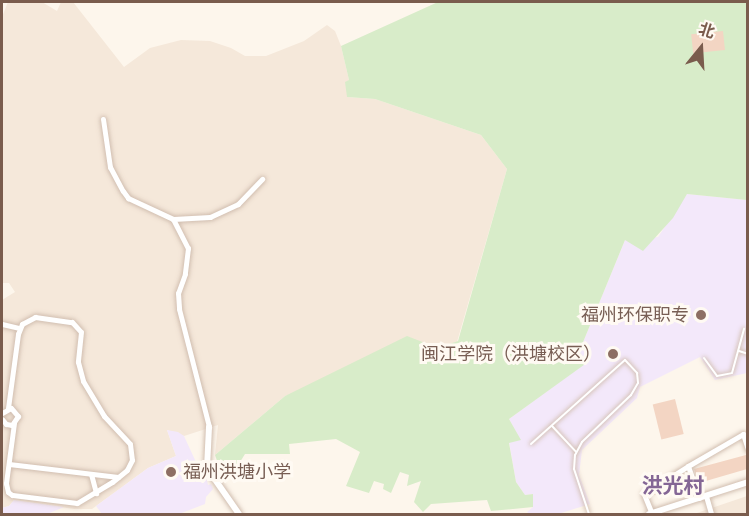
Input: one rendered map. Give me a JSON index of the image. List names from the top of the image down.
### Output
{
  "districts": ["洪光村"],
  "places": ["福州环保职专", "闽江学院（洪塘校区）", "福州洪塘小学"],
  "north": "top"
}
